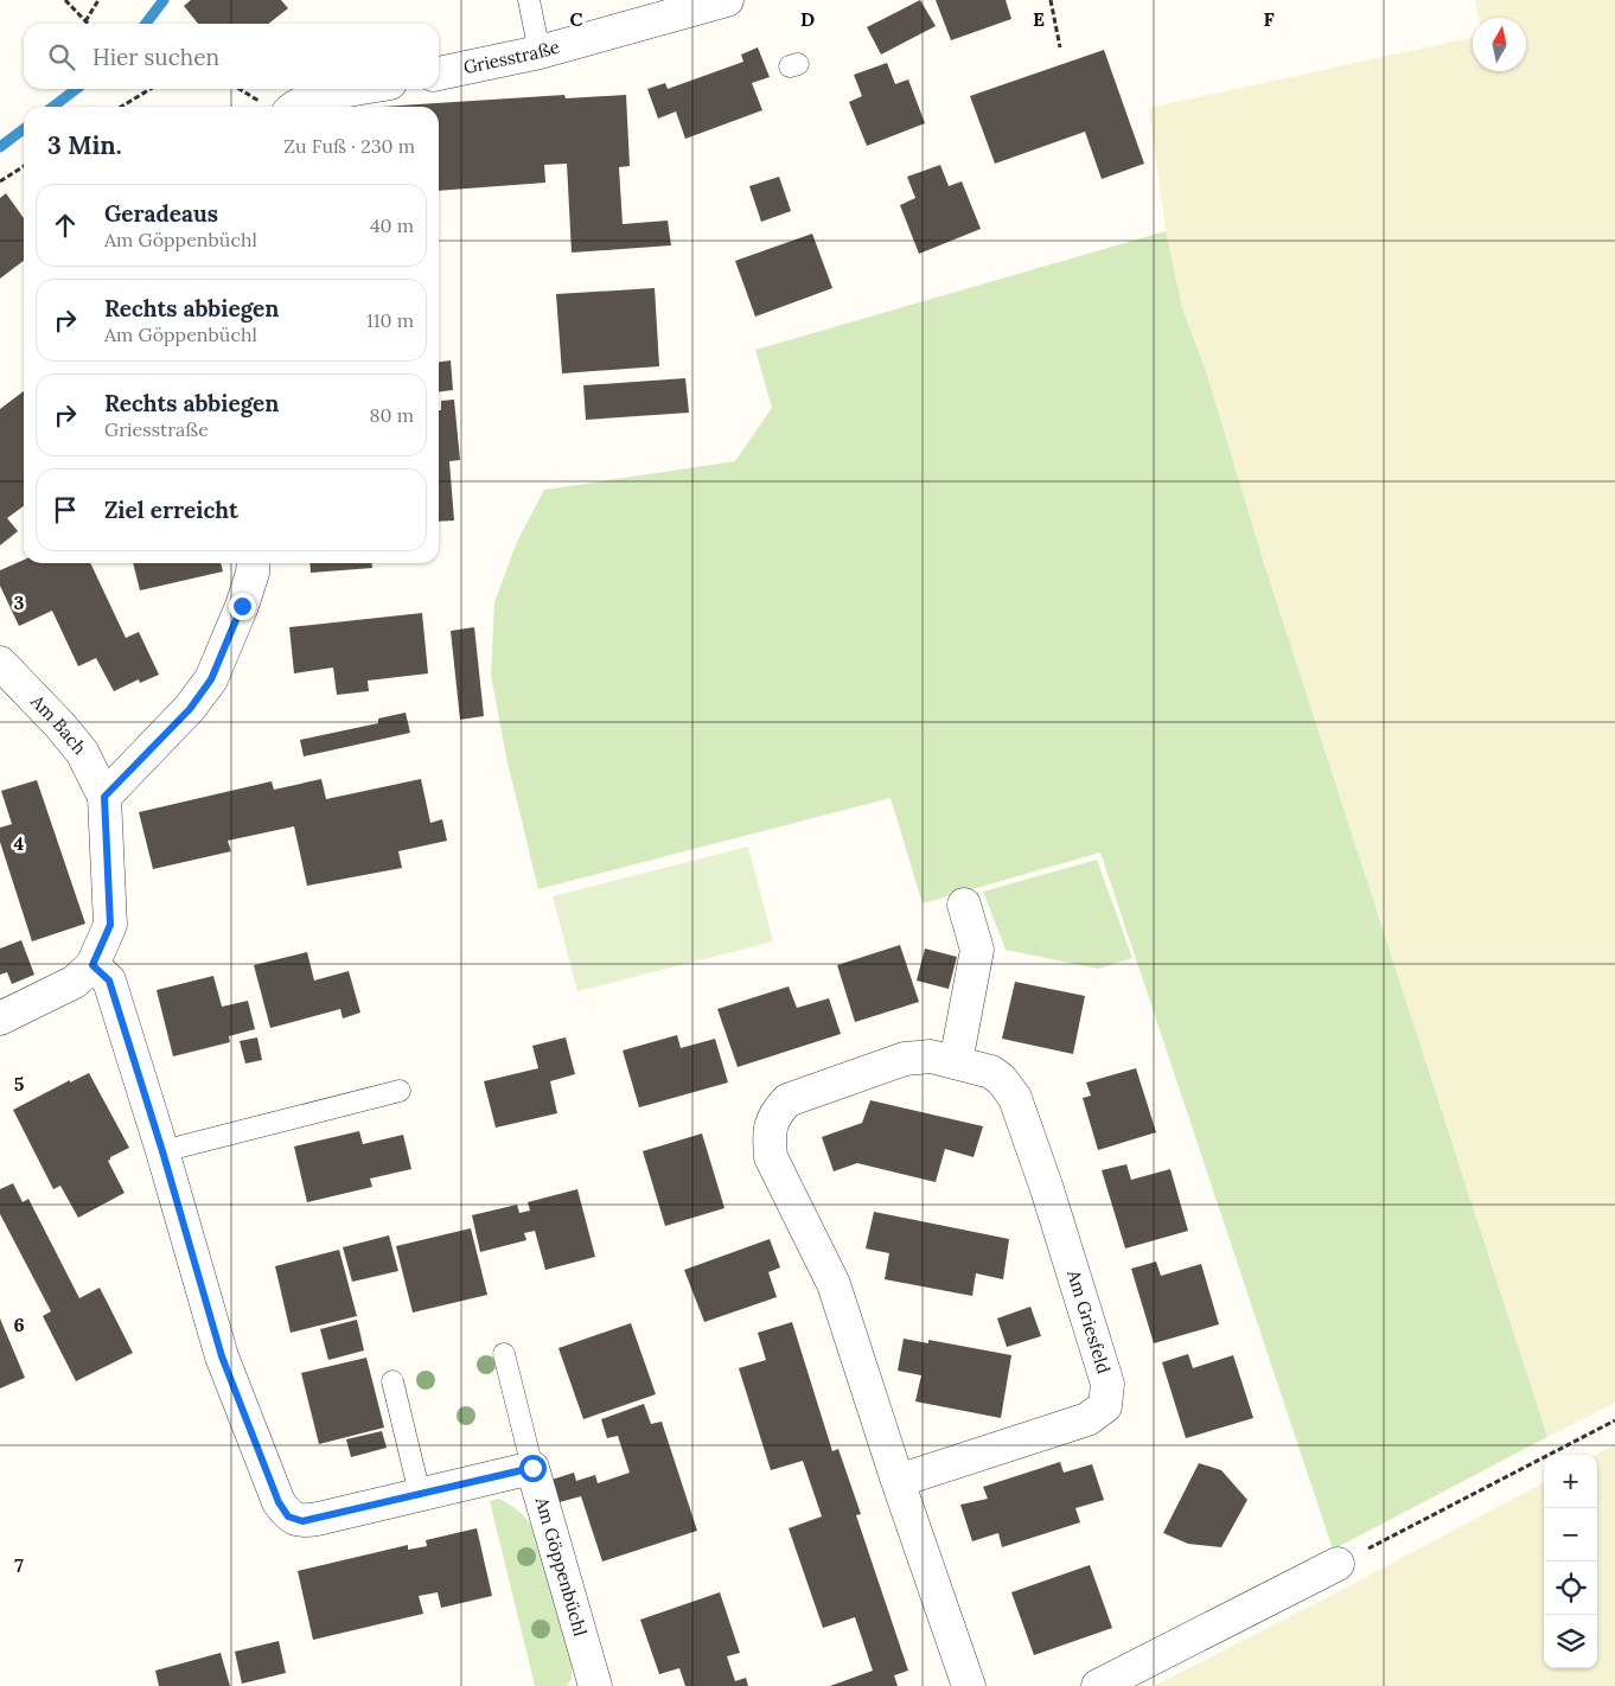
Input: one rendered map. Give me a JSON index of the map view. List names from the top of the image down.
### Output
{
  "streets": {
    "street": [
      "Griesstraße",
      "Am Bach",
      "Am Griesfeld",
      "Am Göppenbüchl"
    ]
  },
  "north": "top",
  "page": {
    "search": "Hier suchen",
    "heading": ["3 Min.", "Zu Fuß · 230 m"],
    "list": [
      ["Geradeaus", "Am Göppenbüchl", "40 m"],
      ["Rechts abbiegen", "Am Göppenbüchl", "110 m"],
      ["Rechts abbiegen", "Griesstraße", "80 m"],
      "Ziel erreicht"
    ],
    "map_buttons": ["+", "−"]
  },
  "grid": {
    "columns": [
      "C",
      "D",
      "E",
      "F"
    ],
    "rows": [
      "3",
      "4",
      "5",
      "6",
      "7"
    ]
  }
}
